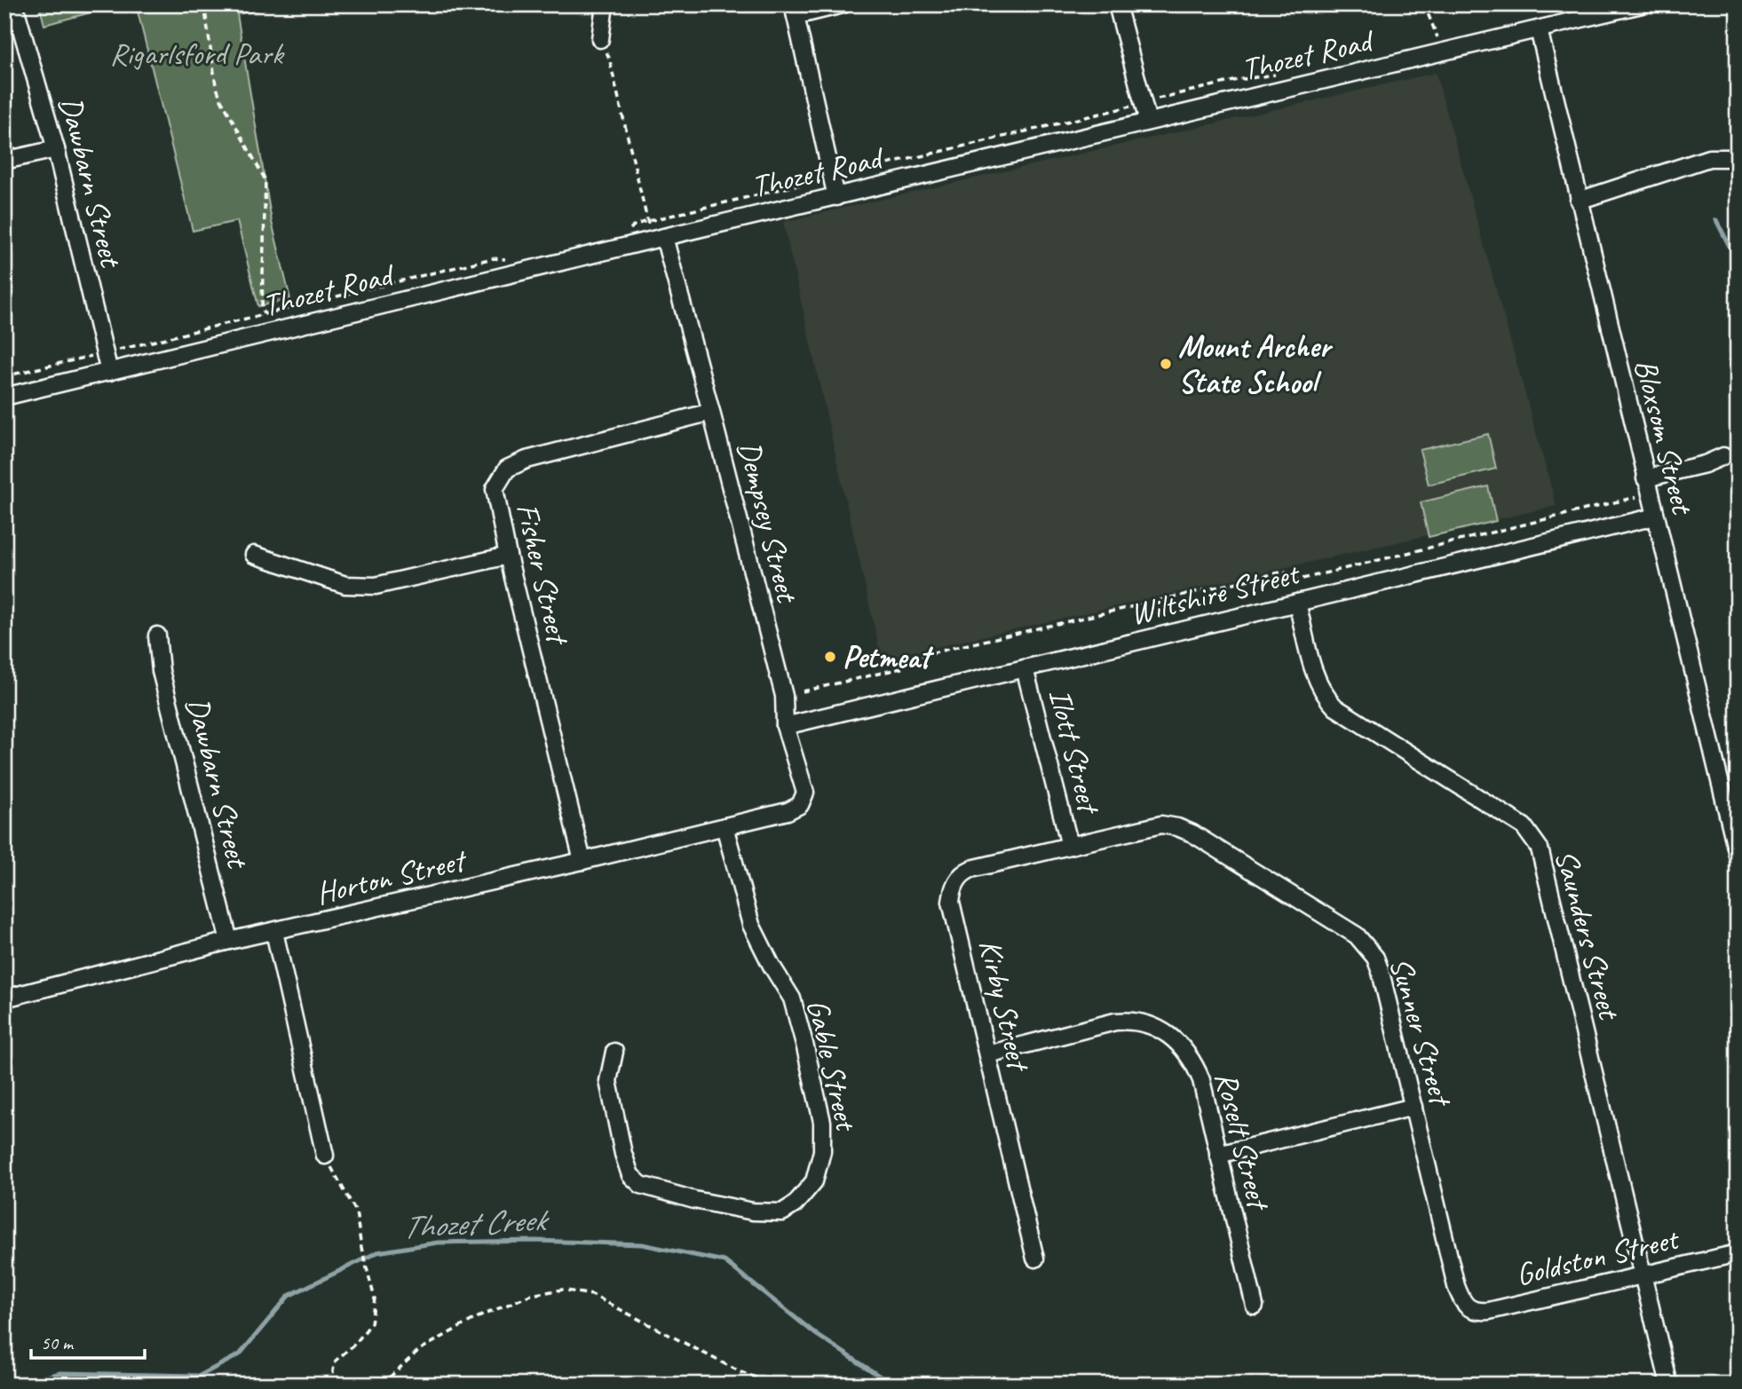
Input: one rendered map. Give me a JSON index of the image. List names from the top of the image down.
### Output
{
  "streets": {
    "street": [
      "Thozet Road",
      "Dawbarn Street",
      "Bloxsom Street",
      "Dempsey Street",
      "Fisher Street",
      "Wiltshire Street",
      "Ilott Street",
      "Horton Street",
      "Saunders Street",
      "Kirby Street",
      "Sunner Street",
      "Gable Street",
      "Roselt Street",
      "Goldston Street"
    ]
  },
  "crossings": [
    ["Thozet Road", "Dawbarn Street"],
    ["Thozet Road", "Bloxsom Street"],
    ["Thozet Road", "Dempsey Street"],
    ["Dawbarn Street", "Horton Street"],
    ["Bloxsom Street", "Wiltshire Street"],
    ["Dempsey Street", "Fisher Street"],
    ["Dempsey Street", "Wiltshire Street"],
    ["Dempsey Street", "Horton Street"],
    ["Fisher Street", "Horton Street"],
    ["Wiltshire Street", "Ilott Street"],
    ["Wiltshire Street", "Saunders Street"],
    ["Ilott Street", "Kirby Street"],
    ["Ilott Street", "Sunner Street"],
    ["Horton Street", "Gable Street"],
    ["Saunders Street", "Goldston Street"],
    ["Kirby Street", "Sunner Street"],
    ["Kirby Street", "Roselt Street"],
    ["Sunner Street", "Goldston Street"]
  ],
  "water": ["Thozet Creek"],
  "parks": ["Rigarlsford Park"],
  "places": ["Mount Archer State School", "Petmeat"],
  "scale_bar": "50 m"
}
